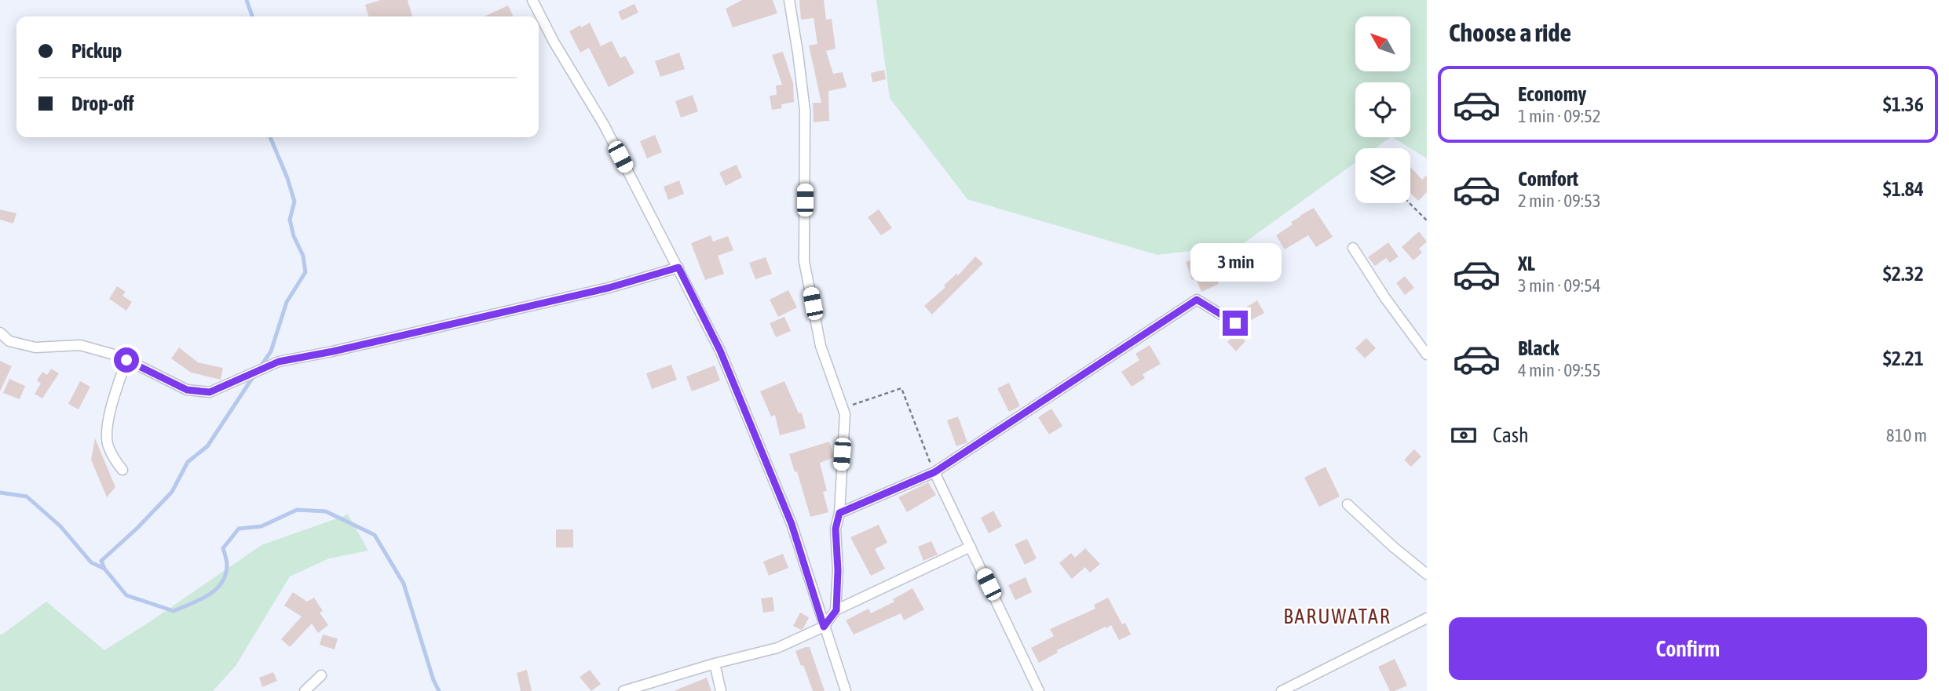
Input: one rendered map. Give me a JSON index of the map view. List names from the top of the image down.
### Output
{
  "districts": ["BARUWATAR"],
  "north": "top left",
  "page": {
    "heading": "Choose a ride",
    "banner": ["Pickup", "Drop-off"],
    "list": [
      {
        "name": "Economy",
        "note": "1 min · 09:52",
        "value": "$1.36"
      },
      {
        "name": "Comfort",
        "note": "2 min · 09:53",
        "value": "$1.84"
      },
      {
        "name": "XL",
        "note": "3 min · 09:54",
        "value": "$2.32"
      },
      {
        "name": "Black",
        "note": "4 min · 09:55",
        "value": "$2.21"
      }
    ],
    "bubble": "3 min",
    "pay": ["Cash", "810 m"],
    "buttons": "Confirm"
  }
}
